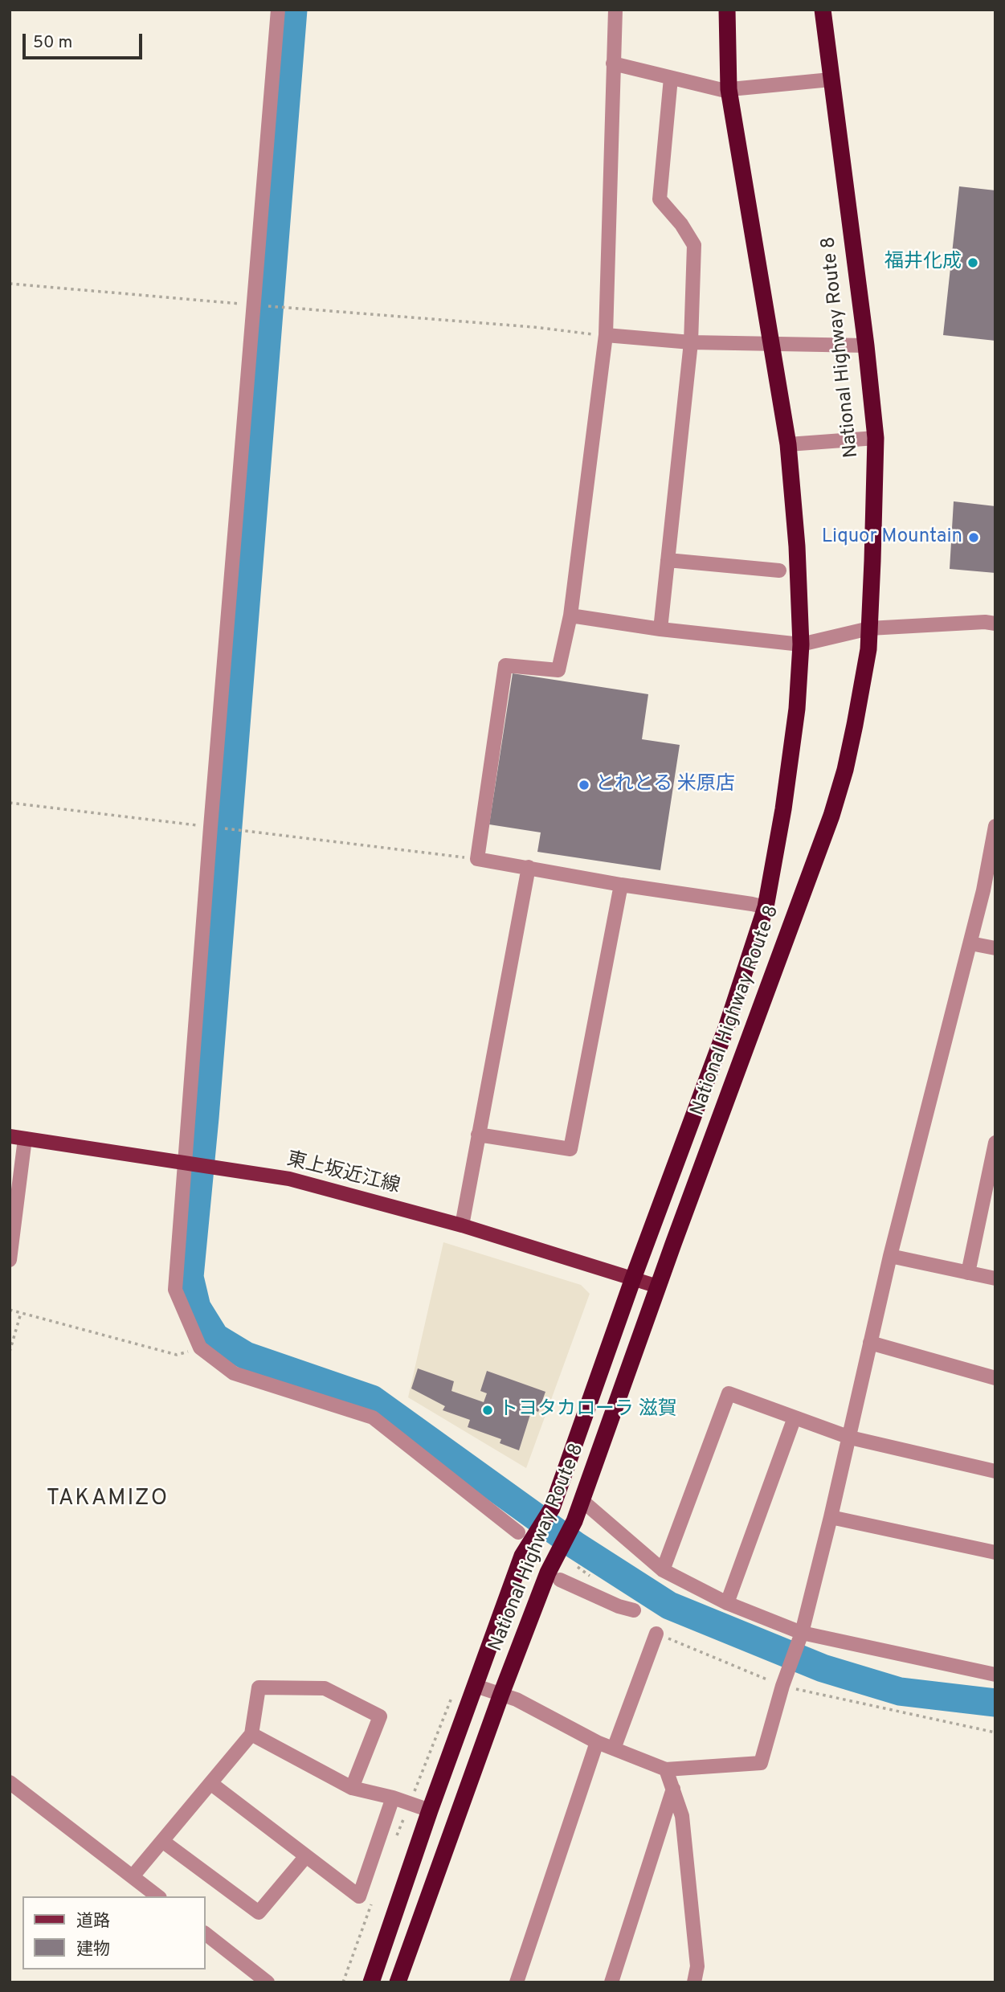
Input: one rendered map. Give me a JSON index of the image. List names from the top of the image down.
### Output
{
  "streets": {
    "highway": ["National Highway Route 8"],
    "main road": ["東上坂近江線"]
  },
  "crossings": [
    ["National Highway Route 8", "東上坂近江線"]
  ],
  "districts": ["TAKAMIZO"],
  "places": [
    "福井化成",
    "Liquor Mountain",
    "とれとる 米原店",
    "トヨタカローラ 滋賀"
  ],
  "legend": ["道路", "建物"],
  "scale_bar": "50 m"
}
